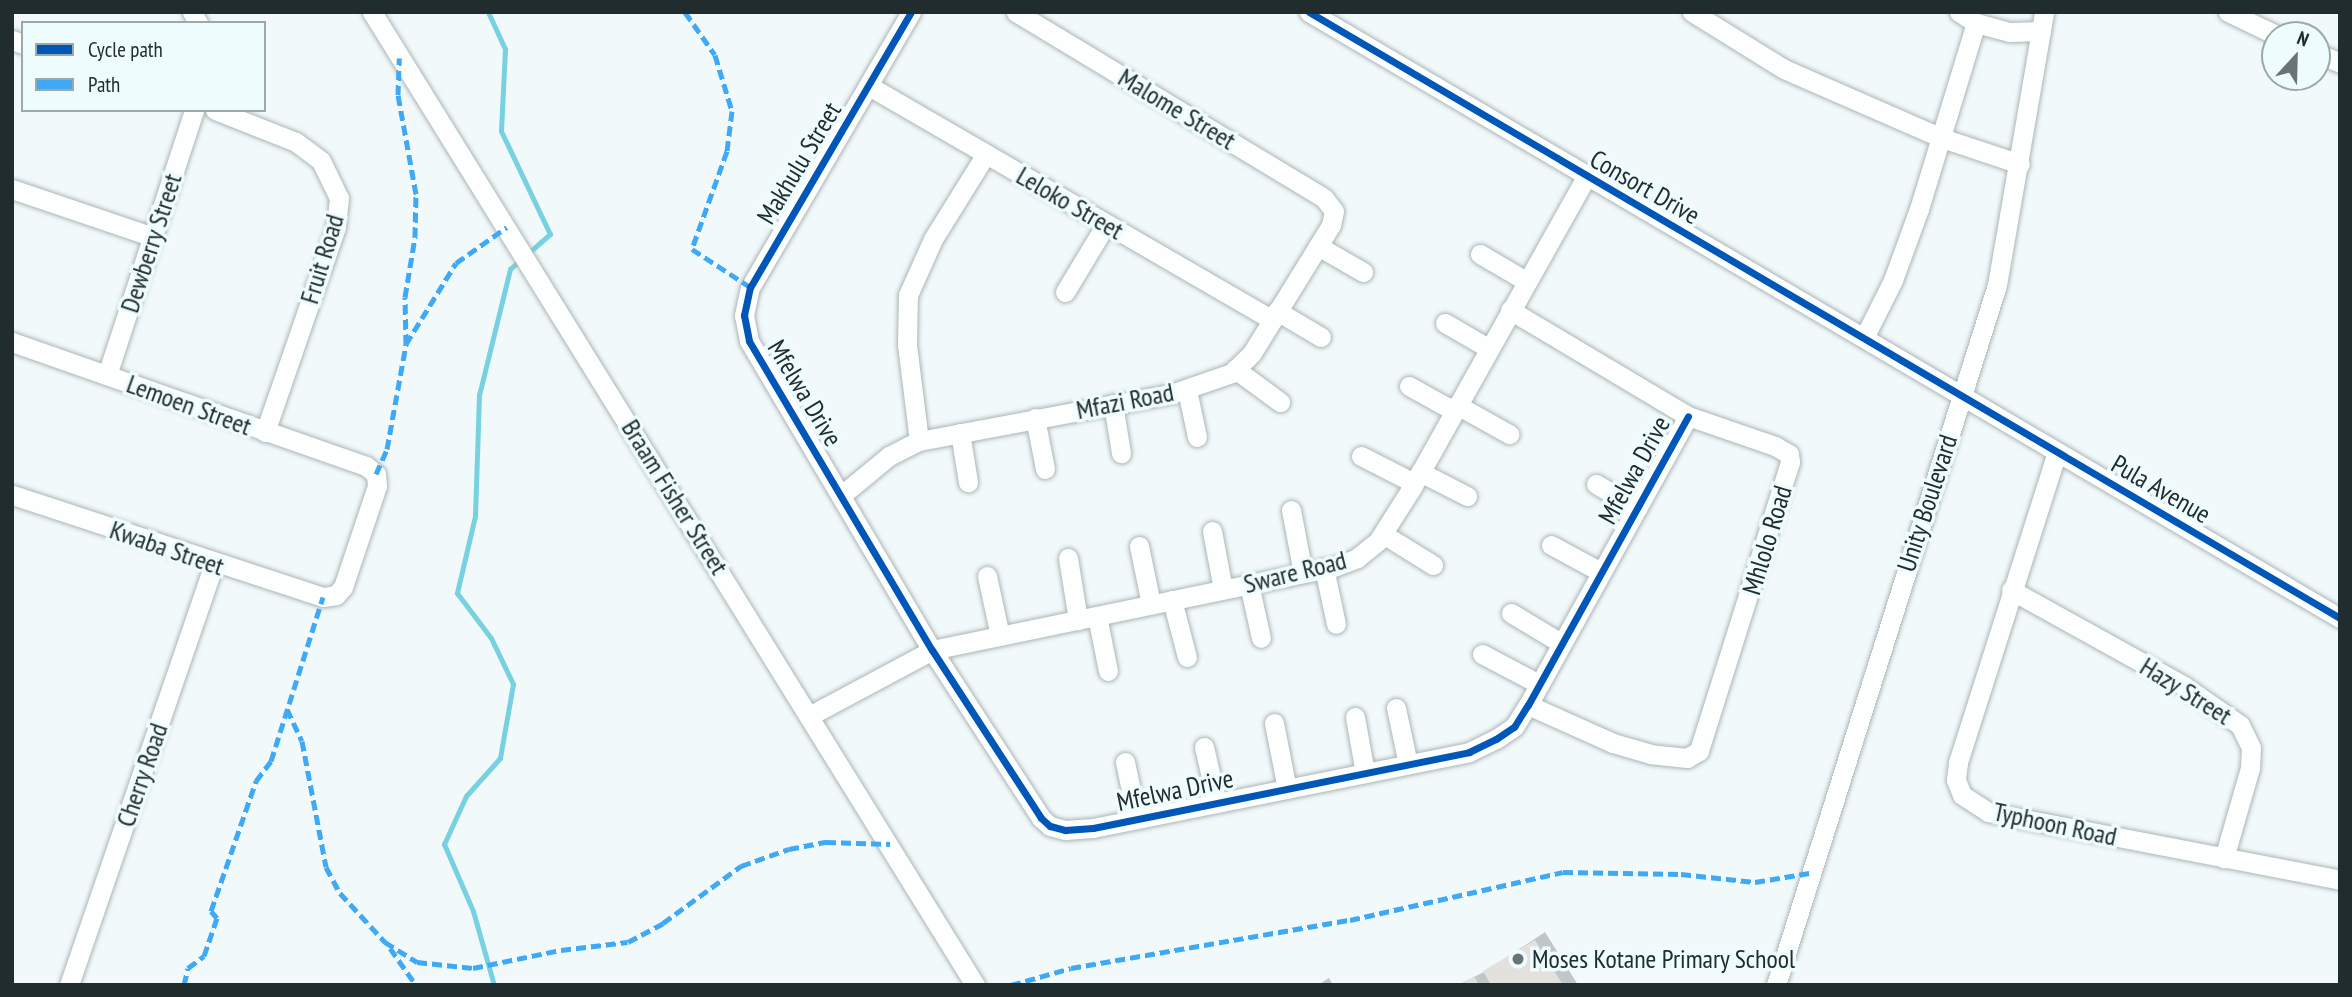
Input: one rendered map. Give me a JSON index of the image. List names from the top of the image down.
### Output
{
  "streets": {
    "street": [
      "Malome Street",
      "Makhulu Street",
      "Consort Drive",
      "Leloko Street",
      "Dewberry Street",
      "Fruit Road",
      "Mfelwa Drive",
      "Mfazi Road",
      "Lemoen Street",
      "Pula Avenue",
      "Braam Fisher Street",
      "Unity Boulevard",
      "Mhlolo Road",
      "Kwaba Street",
      "Sware Road",
      "Hazy Street",
      "Cherry Road",
      "Typhoon Road"
    ]
  },
  "crossings": [
    ["Malome Street", "Mfazi Road"],
    ["Makhulu Street", "Leloko Street"],
    ["Makhulu Street", "Mfelwa Drive"],
    ["Consort Drive", "Pula Avenue"],
    ["Consort Drive", "Unity Boulevard"],
    ["Consort Drive", "Sware Road"],
    ["Leloko Street", "Mfazi Road"],
    ["Dewberry Street", "Lemoen Street"],
    ["Fruit Road", "Lemoen Street"],
    ["Mfelwa Drive", "Mfazi Road"],
    ["Mfelwa Drive", "Mhlolo Road"],
    ["Mfelwa Drive", "Sware Road"],
    ["Lemoen Street", "Kwaba Street"],
    ["Pula Avenue", "Unity Boulevard"],
    ["Pula Avenue", "Typhoon Road"],
    ["Braam Fisher Street", "Sware Road"],
    ["Mhlolo Road", "Sware Road"],
    ["Kwaba Street", "Cherry Road"],
    ["Hazy Street", "Typhoon Road"]
  ],
  "places": ["Moses Kotane Primary School"],
  "legend": ["Cycle path", "Path"],
  "north": "top"
}
